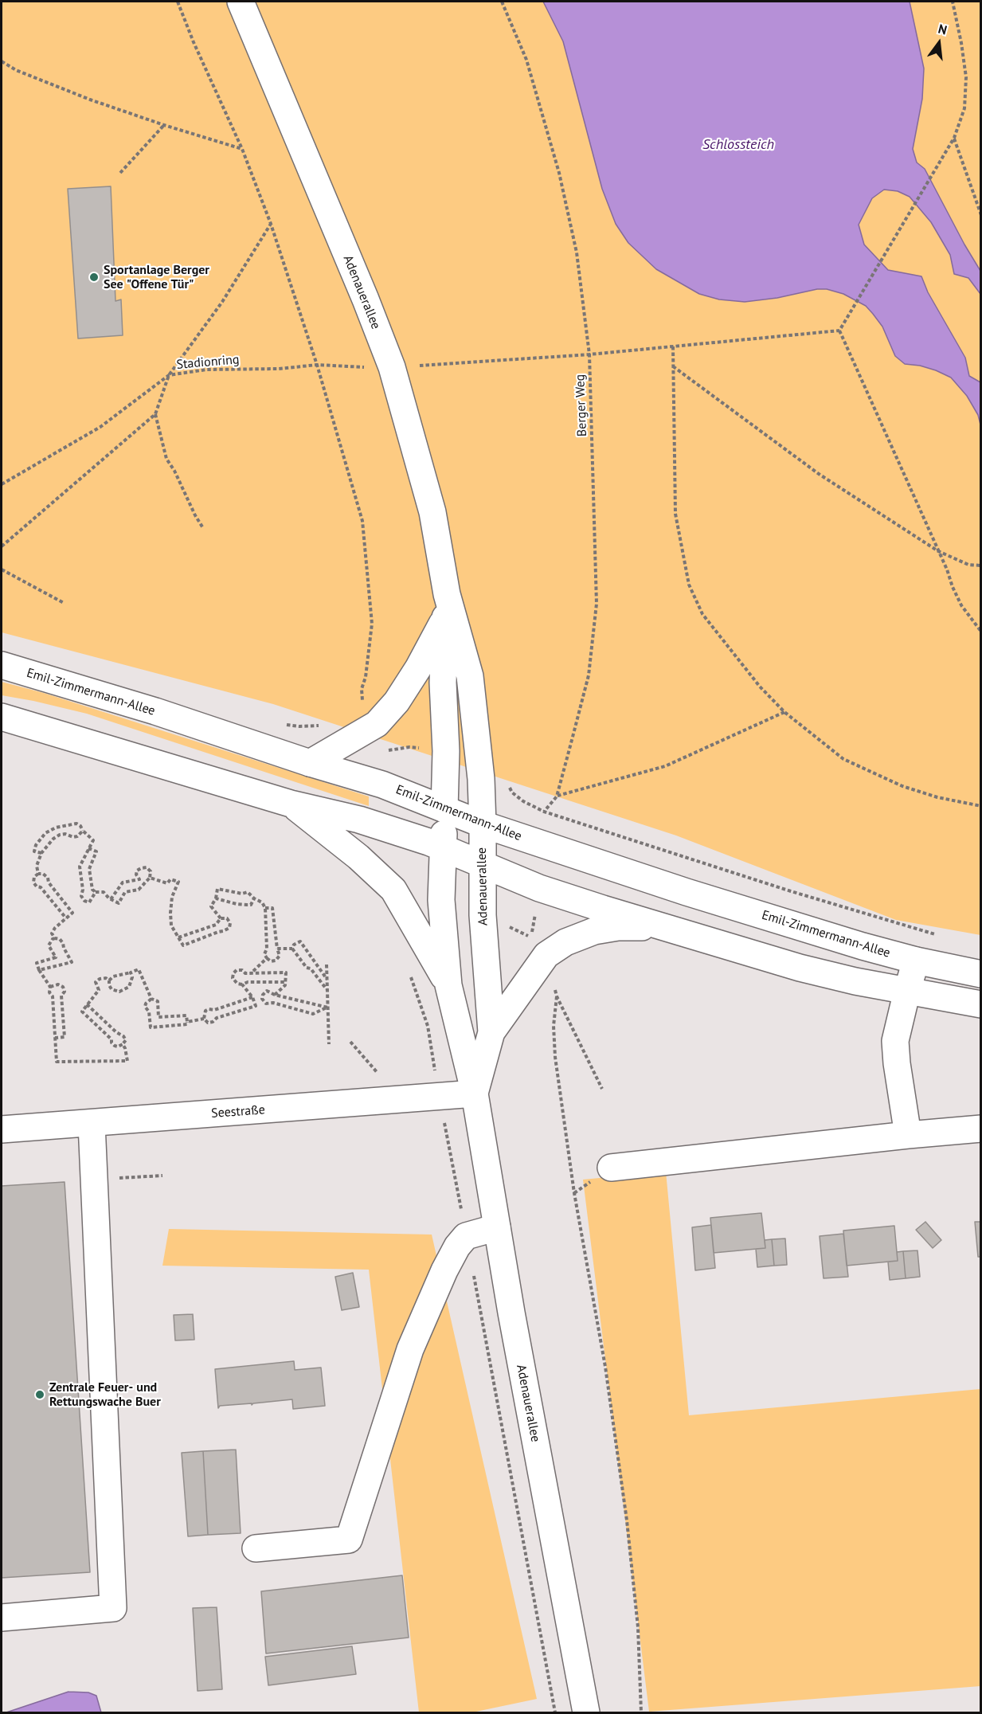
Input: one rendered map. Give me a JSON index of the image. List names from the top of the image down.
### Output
{
  "streets": {
    "main road": ["Adenauerallee", "Emil-Zimmermann-Allee", "Seestraße"],
    "path": ["Stadionring", "Berger Weg"]
  },
  "crossings": [
    ["Adenauerallee", "Stadionring"],
    ["Adenauerallee", "Emil-Zimmermann-Allee"],
    ["Adenauerallee", "Seestraße"],
    ["Stadionring", "Berger Weg"]
  ],
  "water": ["Schlossteich"],
  "places": ["Sportanlage Berger See \"Offene Tür\"", "Zentrale Feuer- und Rettungswache Buer"],
  "north": "top"
}
